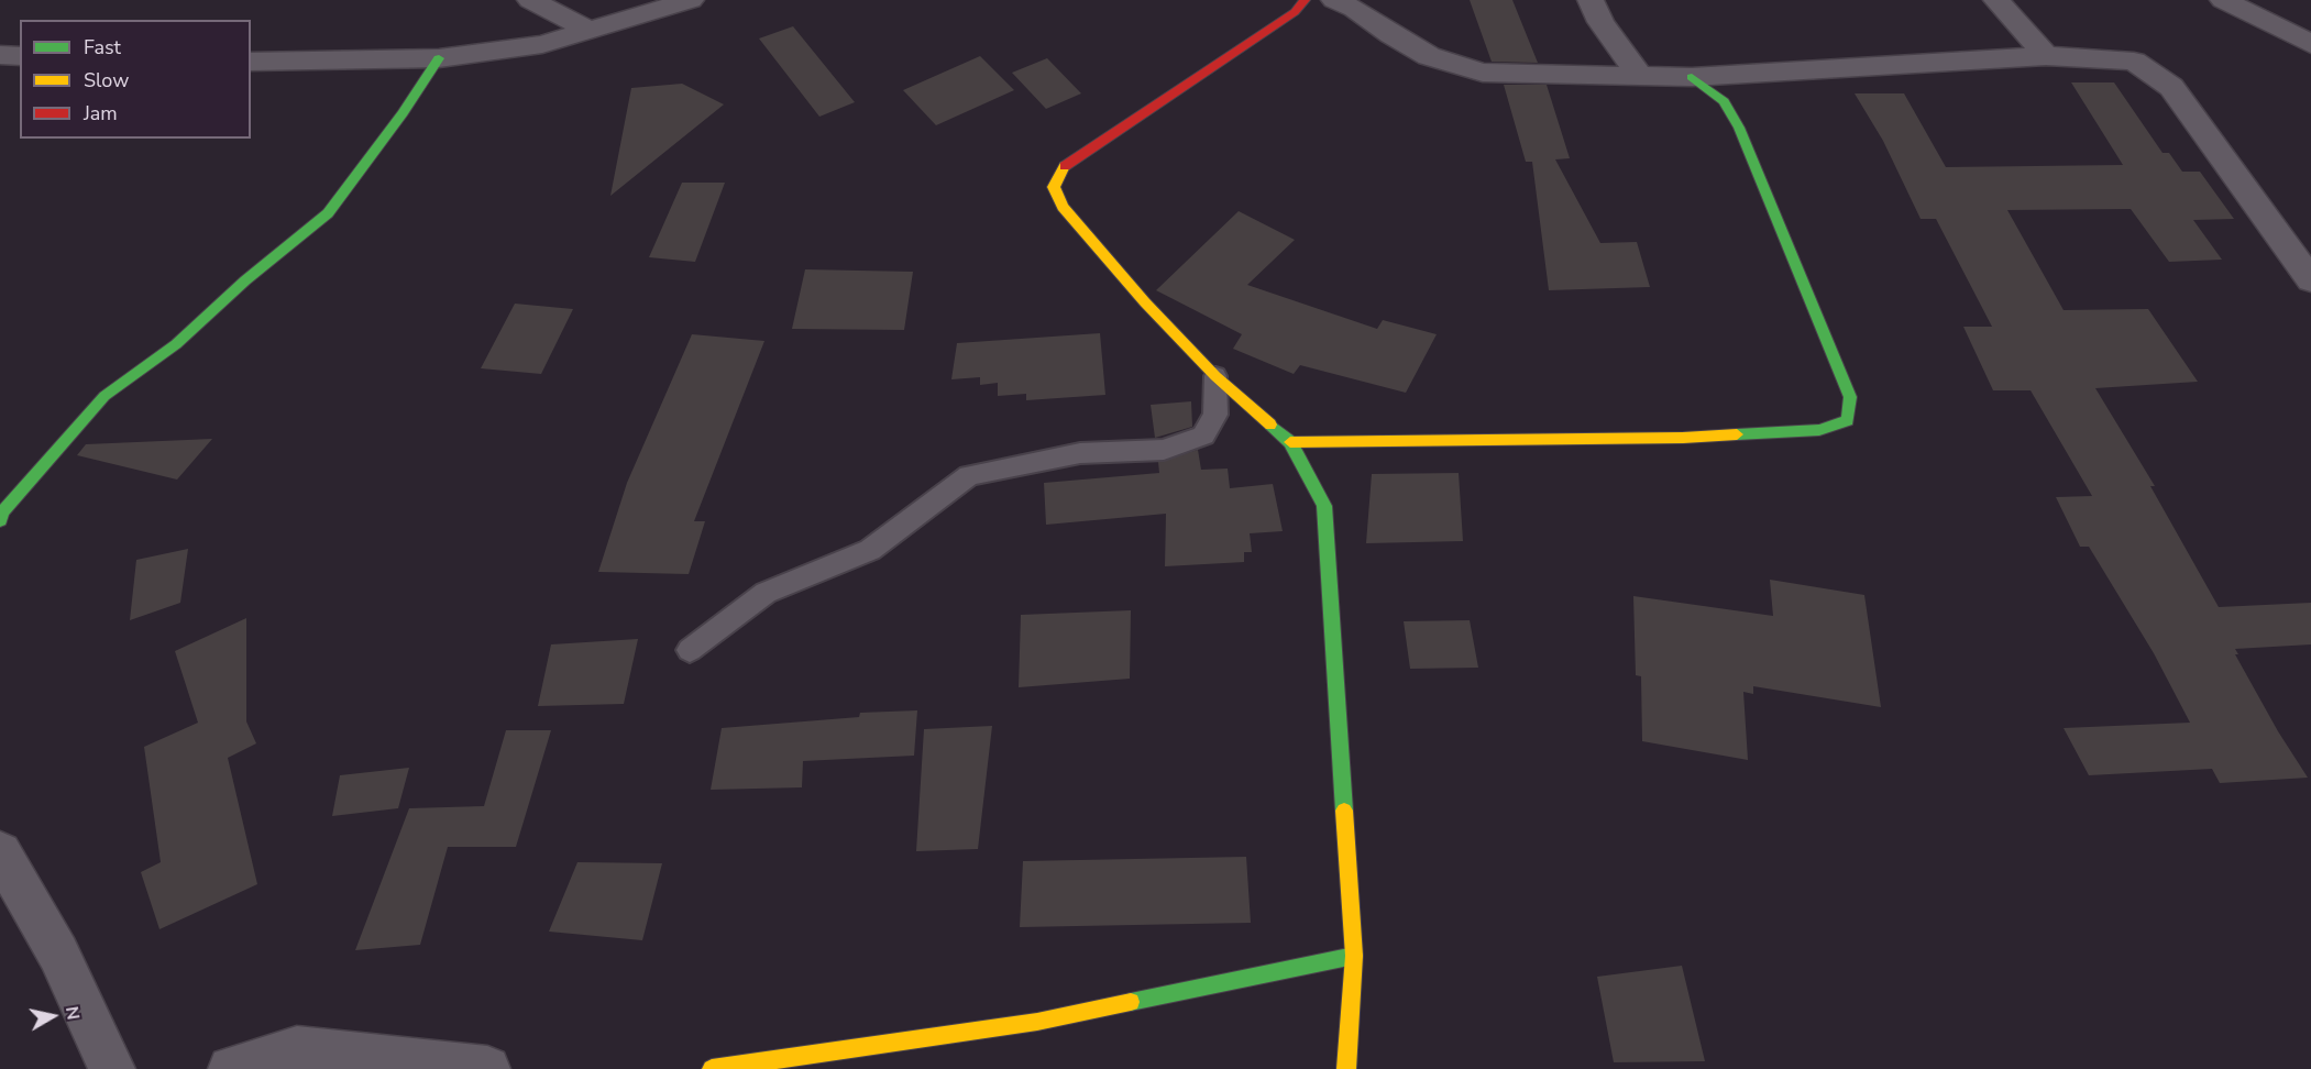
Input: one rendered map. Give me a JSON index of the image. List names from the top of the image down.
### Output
{
  "legend": ["Fast", "Slow", "Jam"],
  "north": "right"
}
